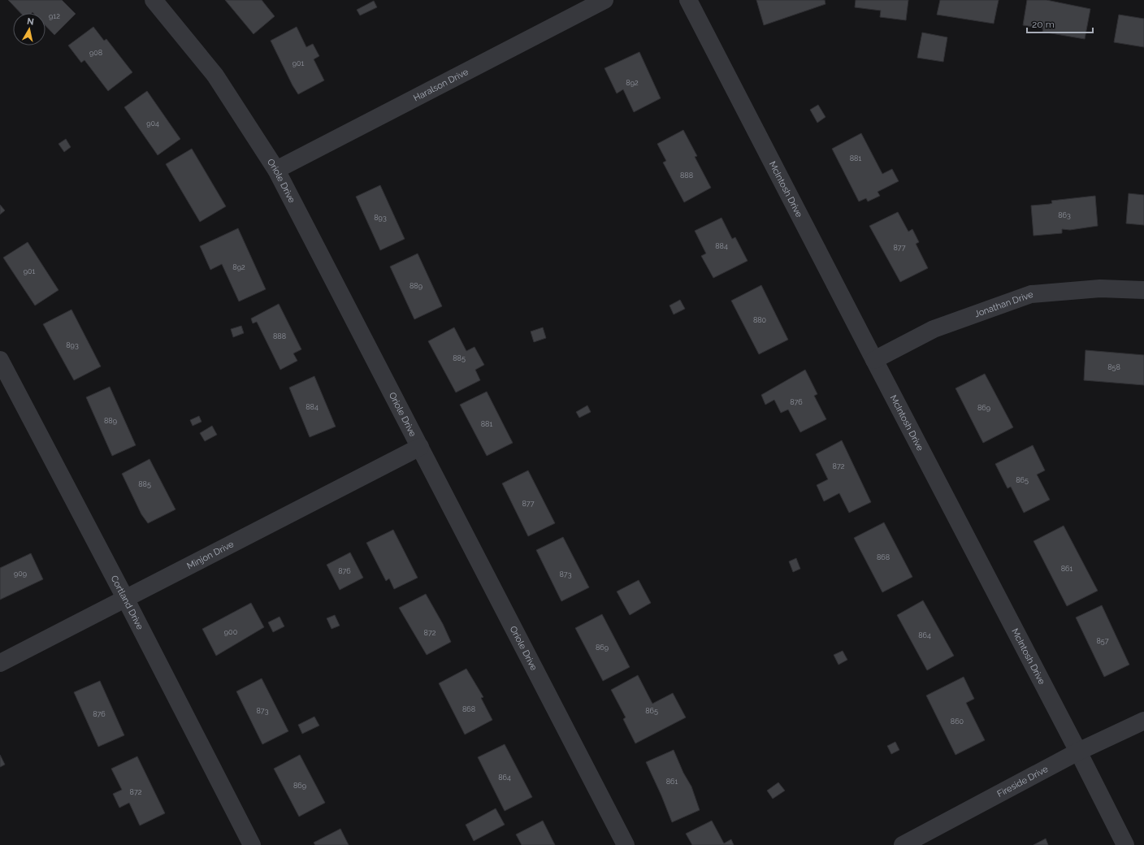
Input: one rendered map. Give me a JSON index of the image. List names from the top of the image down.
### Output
{
  "streets": {
    "street": [
      "Haralson Drive",
      "Oriole Drive",
      "McIntosh Drive",
      "Jonathan Drive",
      "Minjon Drive",
      "Cortland Drive",
      "Fireside Drive"
    ]
  },
  "crossings": [
    ["Haralson Drive", "Oriole Drive"],
    ["Oriole Drive", "Minjon Drive"],
    ["McIntosh Drive", "Jonathan Drive"],
    ["McIntosh Drive", "Fireside Drive"],
    ["Minjon Drive", "Cortland Drive"]
  ],
  "house_numbers": [
    "912",
    "908",
    "901",
    "892",
    "904",
    "881",
    "888",
    "863",
    "893",
    "884",
    "877",
    "892",
    "901",
    "889",
    "880",
    "888",
    "893",
    "885",
    "858",
    "876",
    "884",
    "869",
    "889",
    "881",
    "872",
    "865",
    "885",
    "877",
    "868",
    "861",
    "876",
    "909",
    "873",
    "900",
    "872",
    "864",
    "857",
    "869",
    "868",
    "873",
    "865",
    "876",
    "860",
    "864",
    "861",
    "869",
    "872"
  ],
  "scale_bar": "20 m",
  "north": "top"
}
